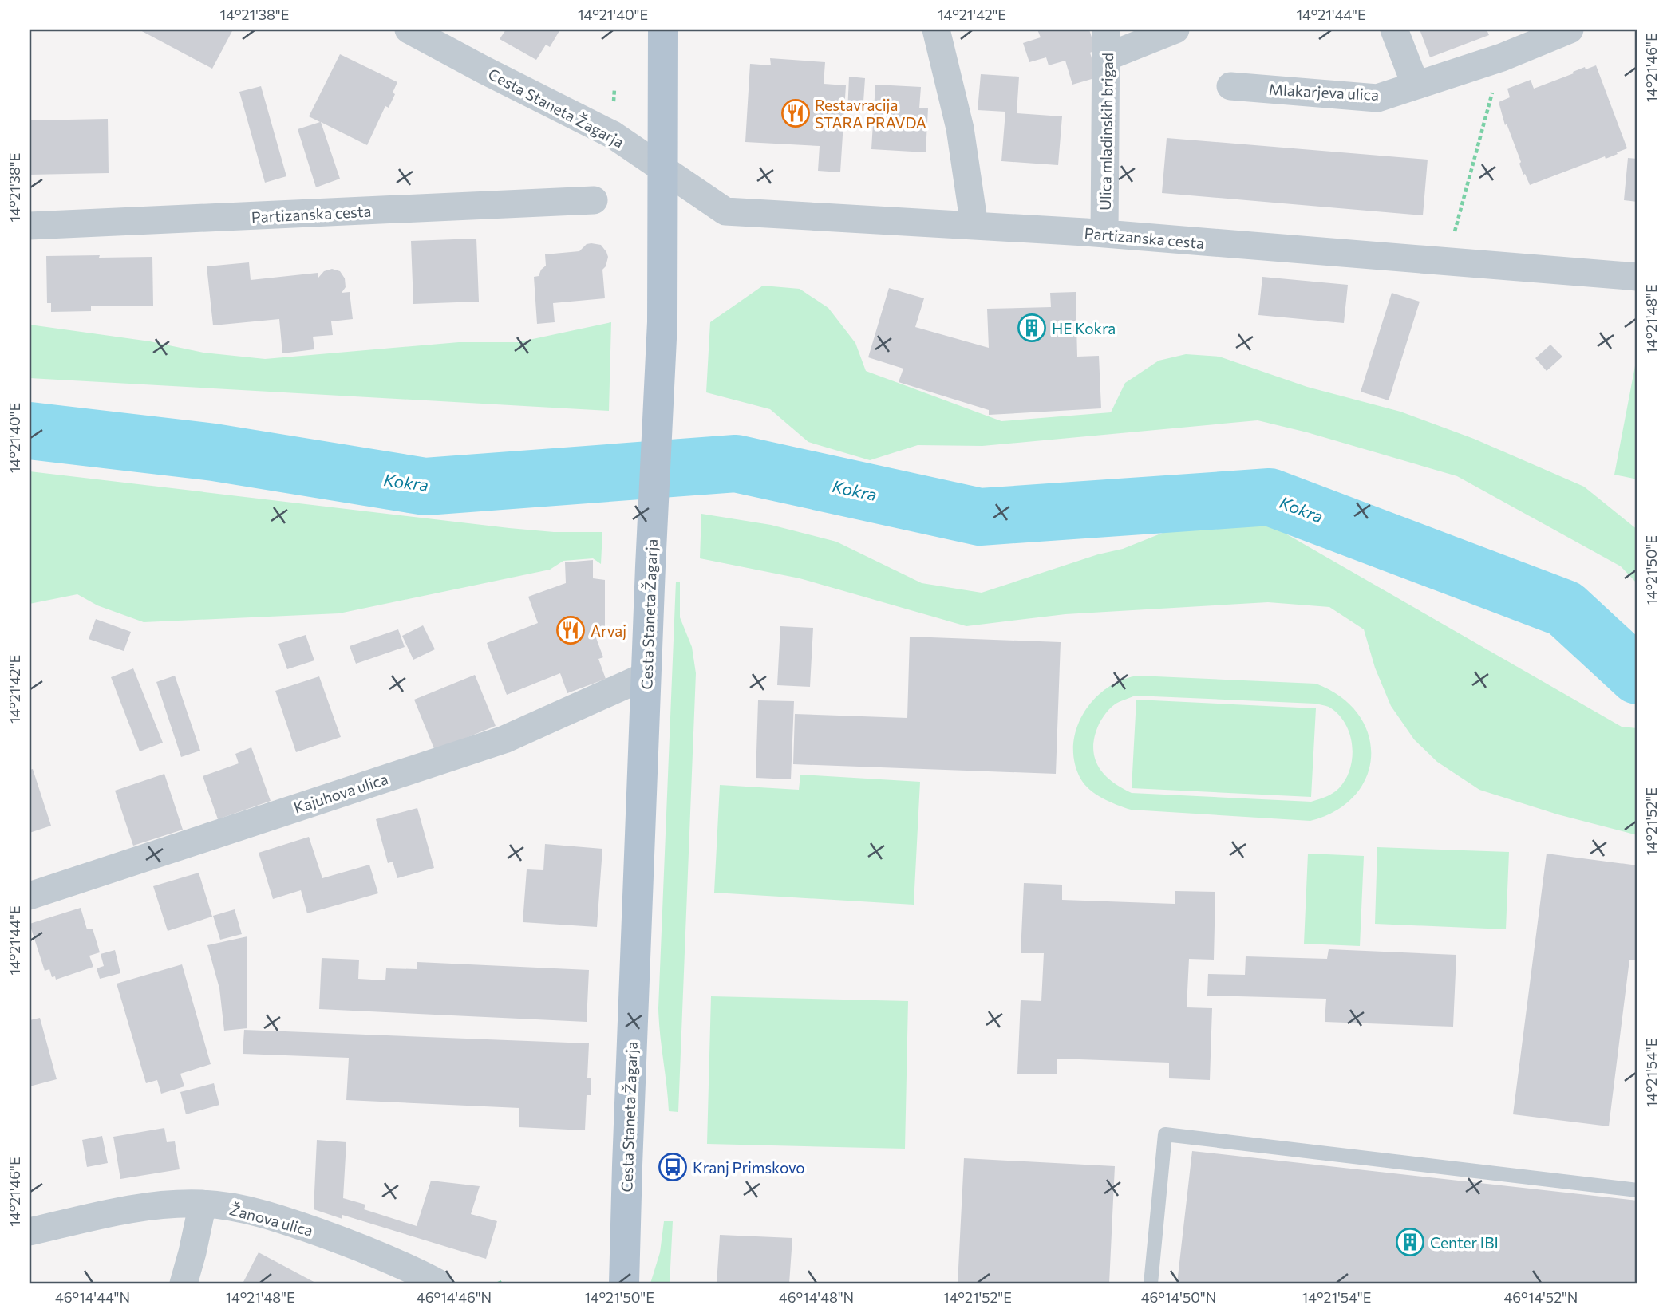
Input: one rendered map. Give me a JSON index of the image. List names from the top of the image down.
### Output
{
  "streets": {
    "main road": ["Cesta Staneta Žagarja"],
    "street": [
      "Mlakarjeva ulica",
      "Ulica mladinskih brigad",
      "Partizanska cesta",
      "Kajuhova ulica",
      "Žanova ulica"
    ]
  },
  "crossings": [
    ["Cesta Staneta Žagarja", "Partizanska cesta"],
    ["Cesta Staneta Žagarja", "Kajuhova ulica"],
    ["Ulica mladinskih brigad", "Partizanska cesta"]
  ],
  "water": ["Kokra"],
  "places": {
    "restaurant": ["Restavracija STARA PRAVDA", "Arvaj"],
    "building": ["HE Kokra", "Center IBI"],
    "bus stop": ["Kranj Primskovo"]
  },
  "coordinates": [
    "14°21'38\"E",
    "14°21'40\"E",
    "14°21'42\"E",
    "14°21'44\"E",
    "14°21'46\"E",
    "14°21'48\"E",
    "14°21'50\"E",
    "14°21'52\"E",
    "14°21'54\"E",
    "46°14'44\"N",
    "46°14'46\"N",
    "46°14'48\"N",
    "46°14'50\"N",
    "46°14'52\"N"
  ]
}
